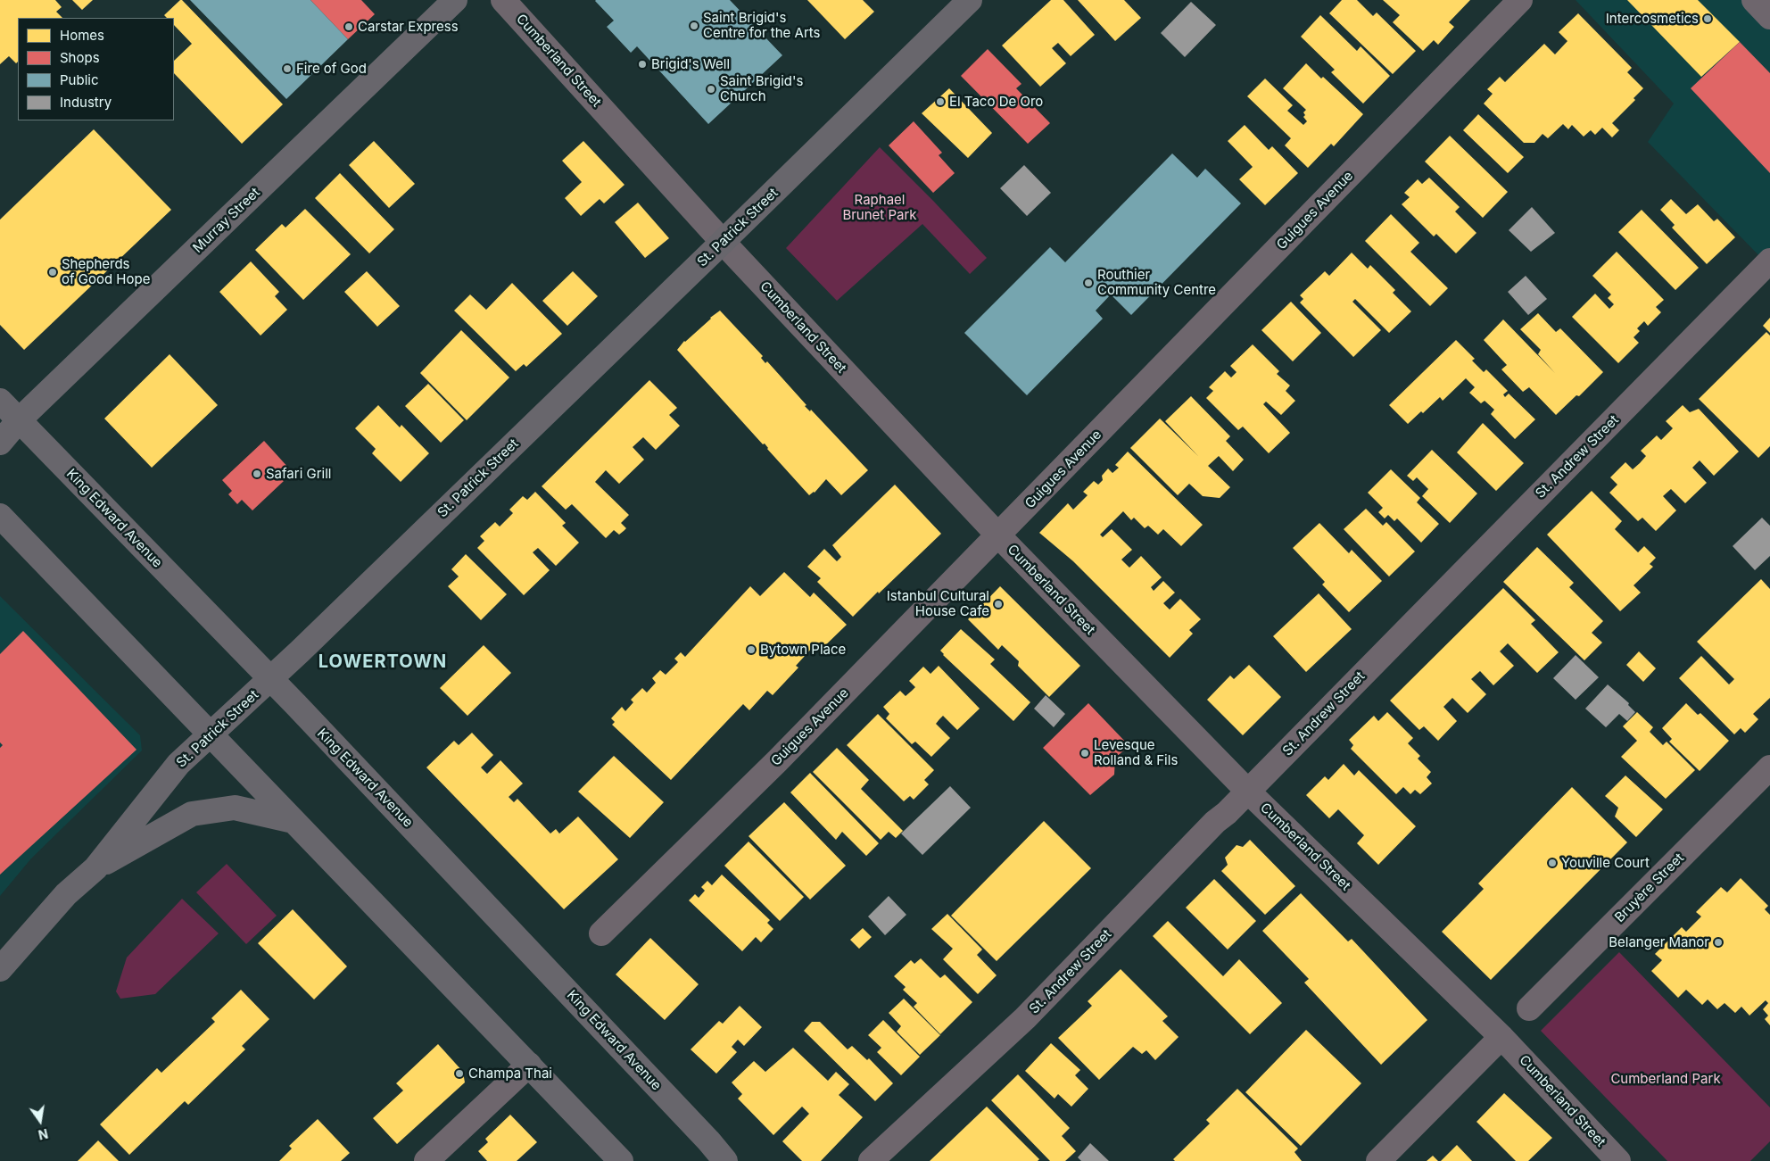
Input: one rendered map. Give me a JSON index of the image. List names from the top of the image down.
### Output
{
  "streets": {
    "main road": ["Murray Street", "St. Patrick Street", "King Edward Avenue"],
    "street": [
      "Cumberland Street",
      "Guigues Avenue",
      "St. Andrew Street",
      "Bruyère Street"
    ]
  },
  "crossings": [
    ["Cumberland Street", "Guigues Avenue"],
    ["Cumberland Street", "St. Patrick Street"],
    ["Cumberland Street", "St. Andrew Street"],
    ["Murray Street", "King Edward Avenue"],
    ["St. Patrick Street", "King Edward Avenue"]
  ],
  "districts": ["LOWERTOWN"],
  "parks": ["Raphael Brunet Park", "Cumberland Park"],
  "places": [
    "Intercosmetics",
    "Saint Brigid's Centre for the Arts",
    "Carstar Express",
    "Brigid's Well",
    "Fire of God",
    "Saint Brigid's Church",
    "El Taco De Oro",
    "Shepherds of Good Hope",
    "Routhier Community Centre",
    "Safari Grill",
    "Istanbul Cultural House Cafe",
    "Bytown Place",
    "Levesque Rolland & Fils",
    "Youville Court",
    "Belanger Manor",
    "Champa Thai"
  ],
  "legend": [
    "Homes",
    "Shops",
    "Public",
    "Industry"
  ],
  "north": "bottom"
}
